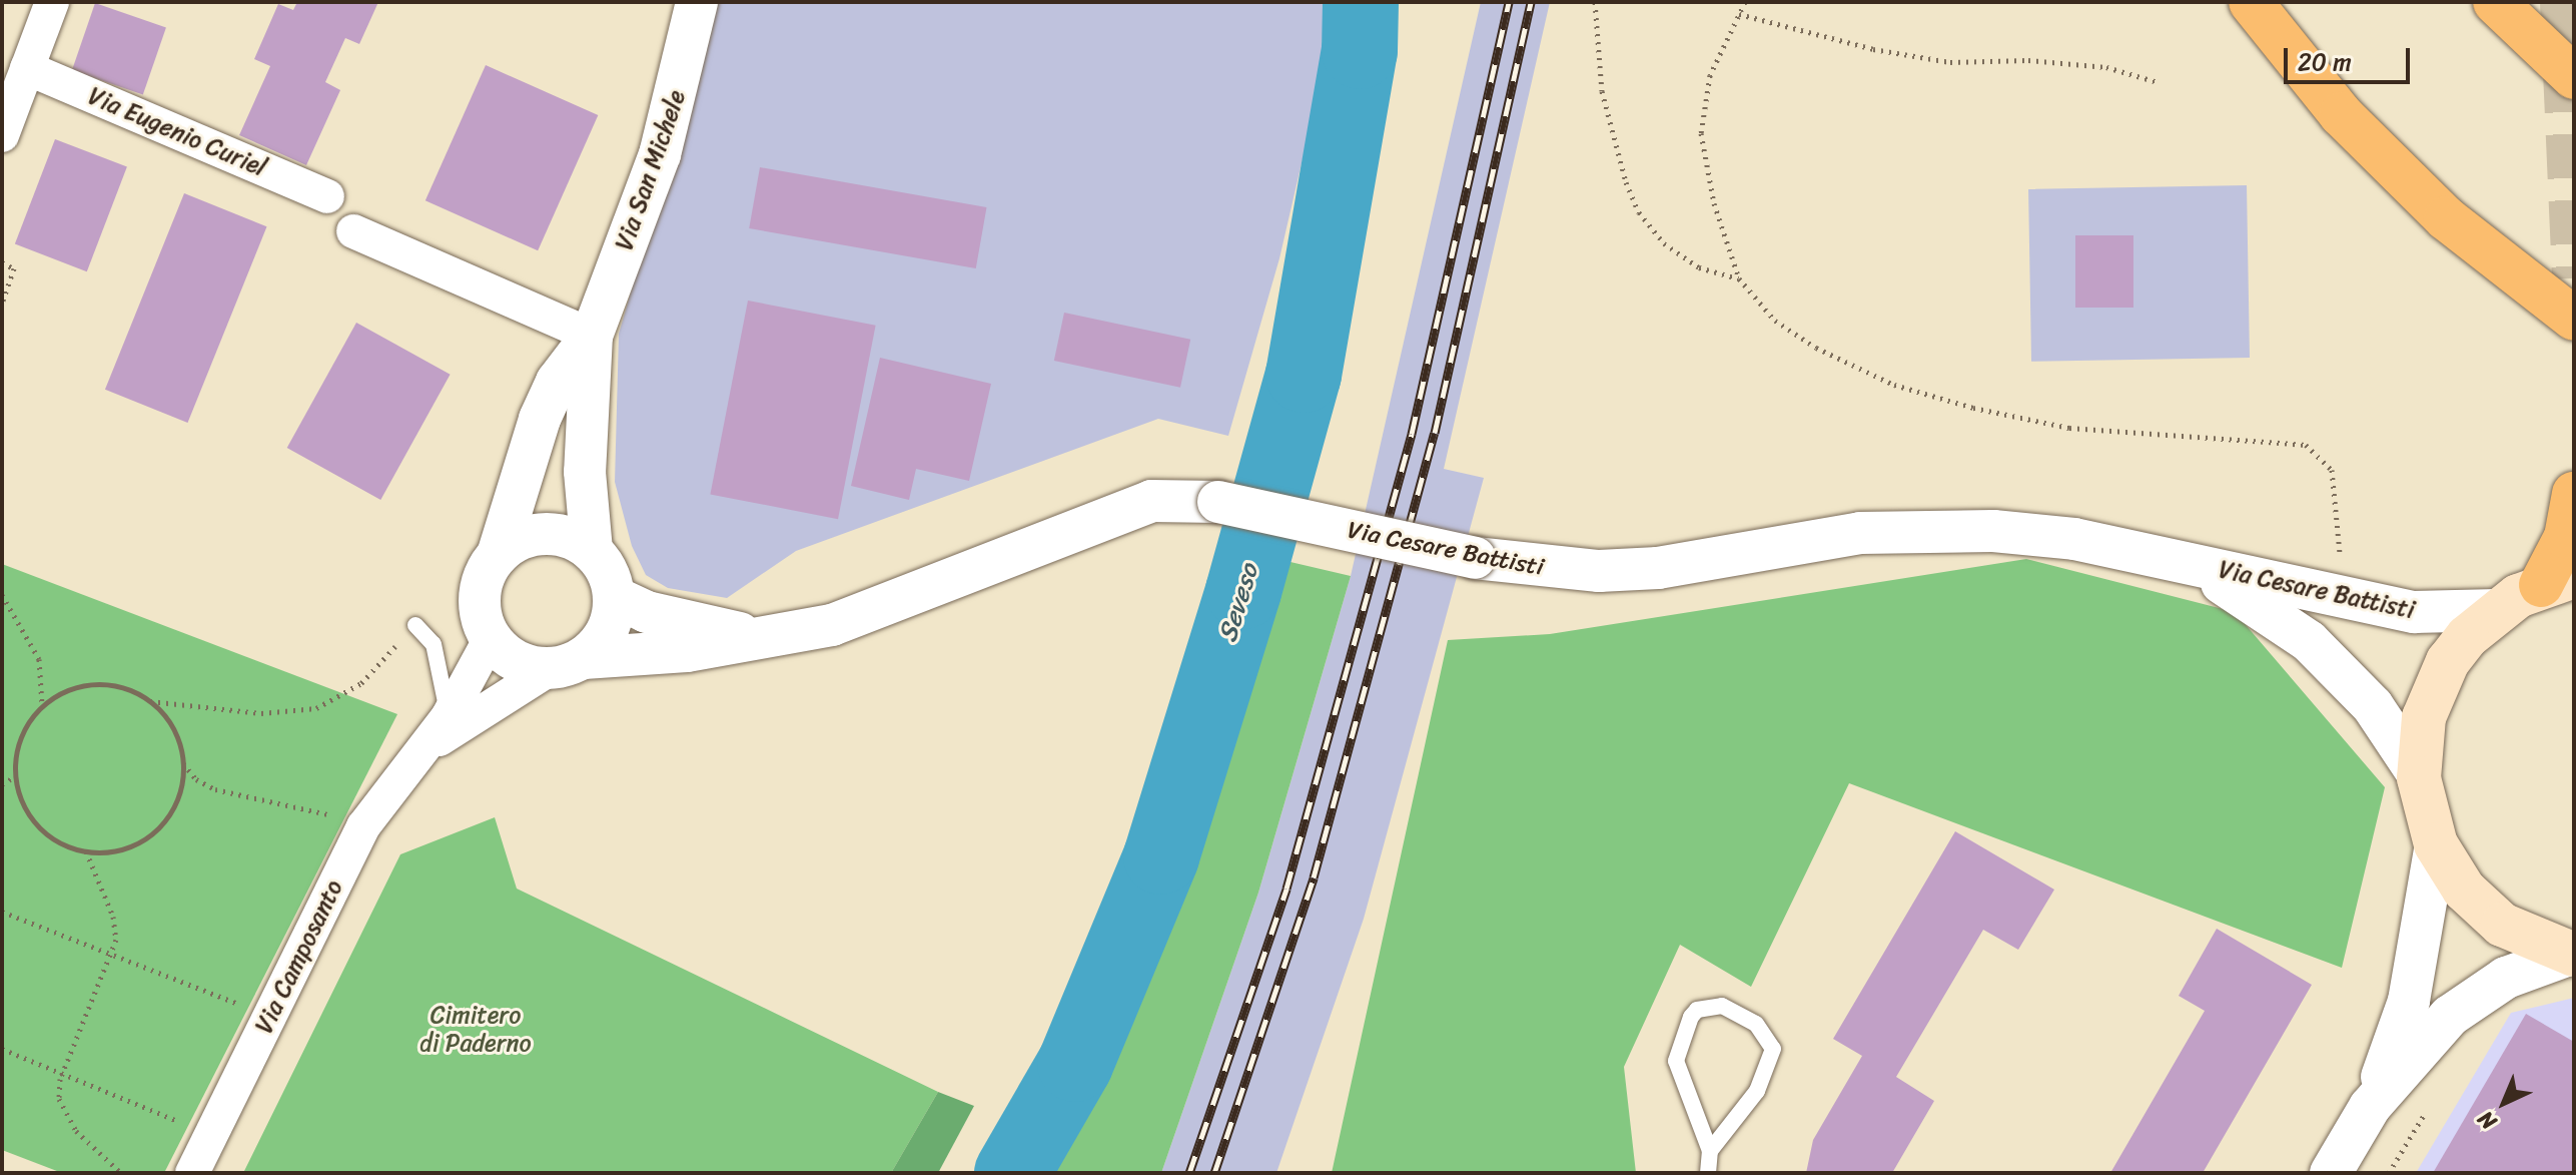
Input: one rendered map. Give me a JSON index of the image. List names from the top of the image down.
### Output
{
  "streets": {
    "street": [
      "Via Eugenio Curiel",
      "Via San Michele",
      "Via Cesare Battisti",
      "Via Camposanto"
    ]
  },
  "crossings": [
    ["Via San Michele", "Via Cesare Battisti"],
    ["Via San Michele", "Via Camposanto"],
    ["Via Cesare Battisti", "Via Camposanto"]
  ],
  "water": ["Seveso"],
  "parks": ["Cimitero di Paderno"],
  "scale_bar": "20 m",
  "north": "bottom left"
}
